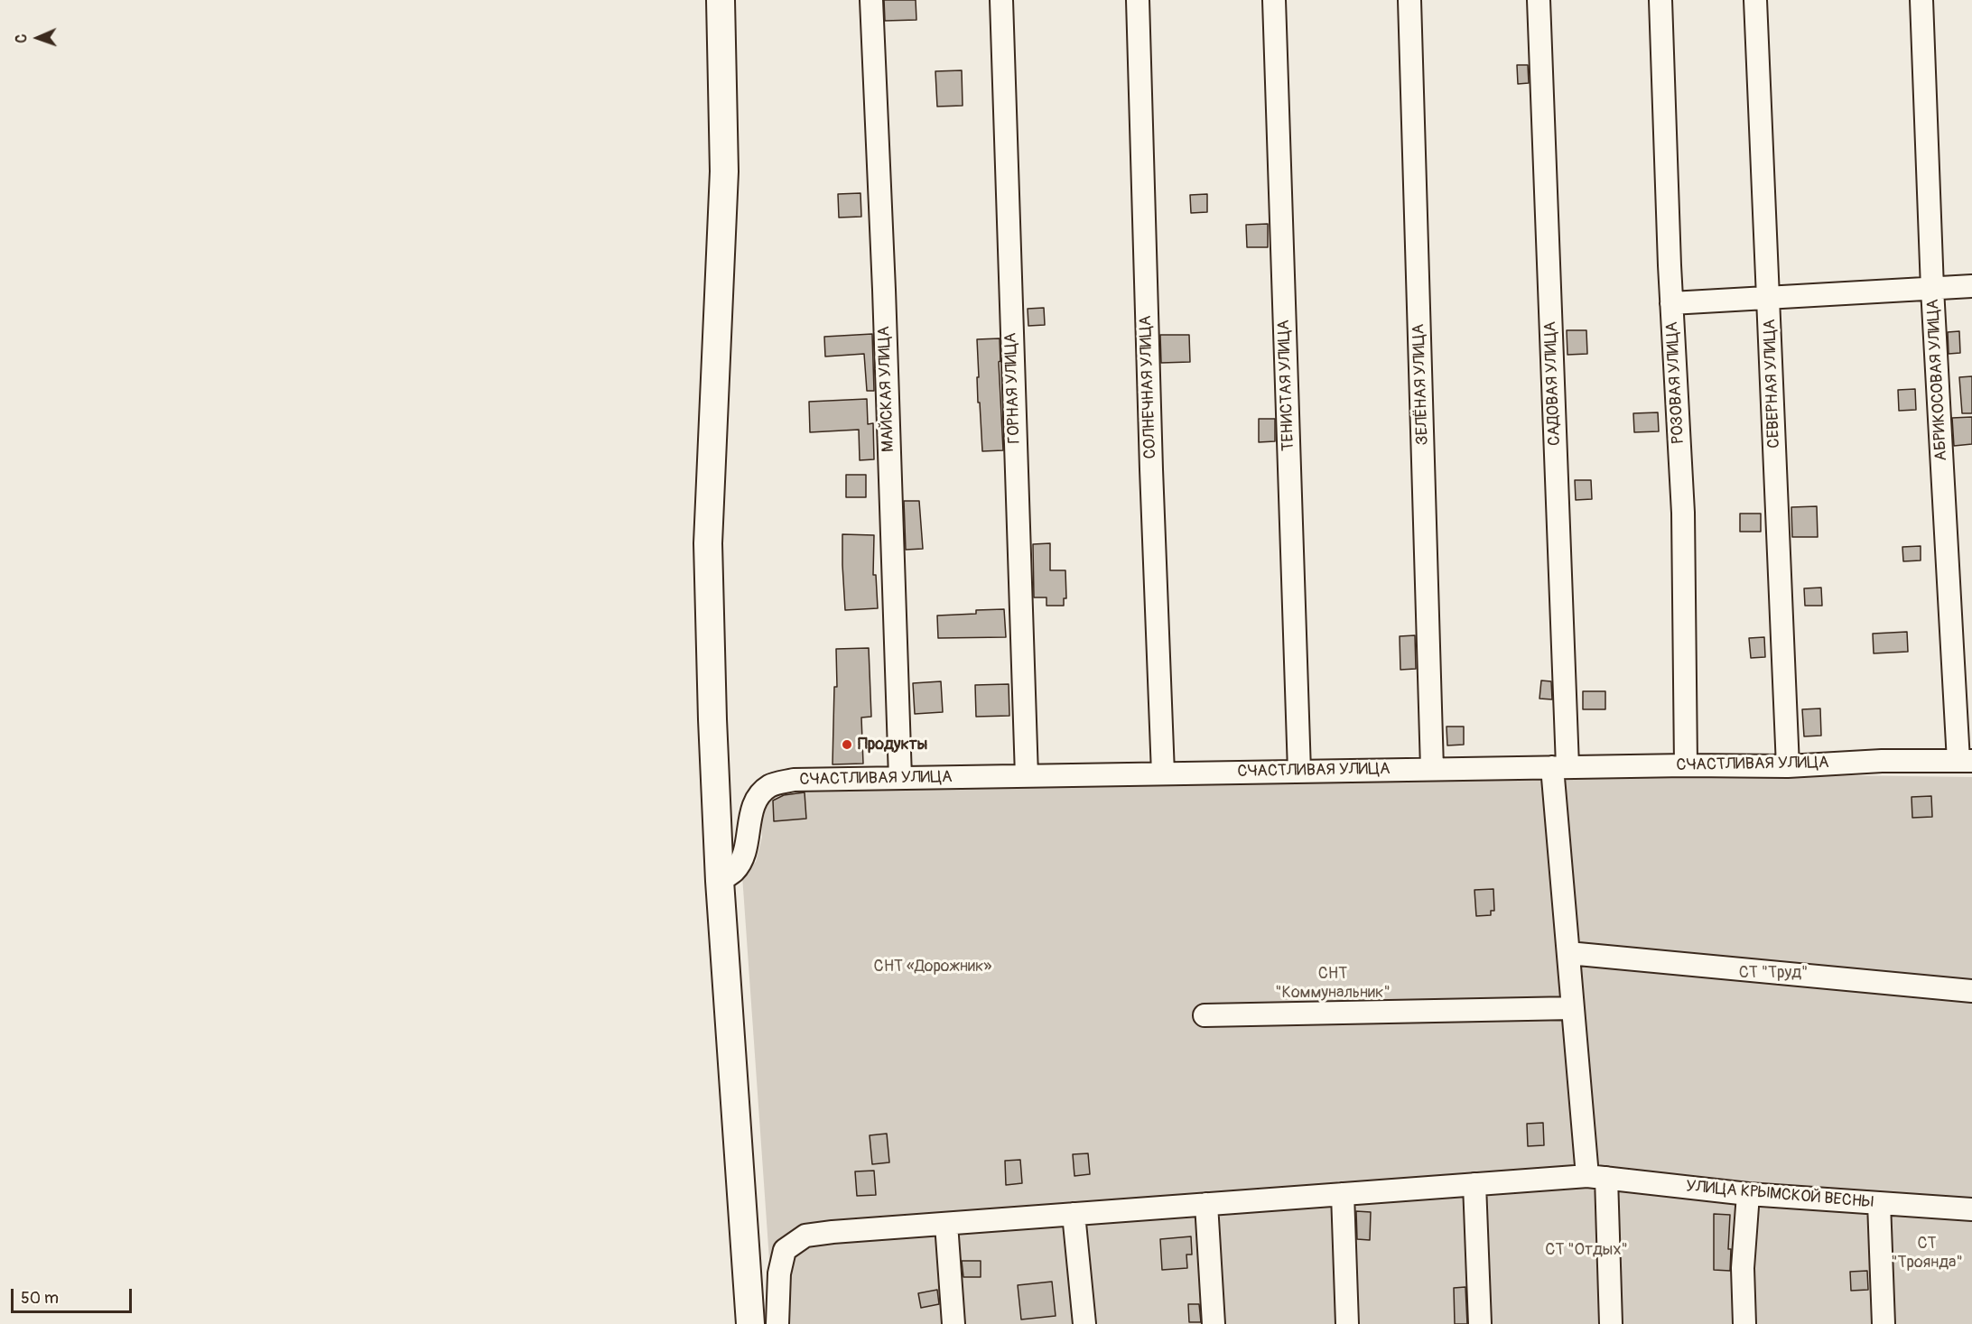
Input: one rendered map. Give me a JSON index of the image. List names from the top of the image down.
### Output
{
  "streets": {
    "street": [
      "АБРИКОСОВАЯ УЛИЦА",
      "РОЗОВАЯ УЛИЦА",
      "САДОВАЯ УЛИЦА",
      "СЕВЕРНАЯ УЛИЦА",
      "ЗЕЛЁНАЯ УЛИЦА",
      "ТЕНИСТАЯ УЛИЦА",
      "СОЛНЕЧНАЯ УЛИЦА",
      "ГОРНАЯ УЛИЦА",
      "МАЙСКАЯ УЛИЦА",
      "СЧАСТЛИВАЯ УЛИЦА",
      "УЛИЦА КРЫМСКОЙ ВЕСНЫ"
    ]
  },
  "crossings": [
    ["АБРИКОСОВАЯ УЛИЦА", "СЧАСТЛИВАЯ УЛИЦА"],
    ["РОЗОВАЯ УЛИЦА", "СЧАСТЛИВАЯ УЛИЦА"],
    ["САДОВАЯ УЛИЦА", "СЧАСТЛИВАЯ УЛИЦА"],
    ["САДОВАЯ УЛИЦА", "УЛИЦА КРЫМСКОЙ ВЕСНЫ"],
    ["СЕВЕРНАЯ УЛИЦА", "СЧАСТЛИВАЯ УЛИЦА"],
    ["ЗЕЛЁНАЯ УЛИЦА", "СЧАСТЛИВАЯ УЛИЦА"],
    ["ТЕНИСТАЯ УЛИЦА", "СЧАСТЛИВАЯ УЛИЦА"],
    ["СОЛНЕЧНАЯ УЛИЦА", "СЧАСТЛИВАЯ УЛИЦА"],
    ["ГОРНАЯ УЛИЦА", "СЧАСТЛИВАЯ УЛИЦА"],
    ["МАЙСКАЯ УЛИЦА", "СЧАСТЛИВАЯ УЛИЦА"]
  ],
  "parks": [
    "СНТ «Дорожник»",
    "СТ \"Труд\"",
    "СНТ \"Коммунальник\"",
    "СТ \"Троянда\"",
    "СТ \"Отдых\""
  ],
  "places": ["Продукты"],
  "scale_bar": "50 m",
  "north": "left"
}
